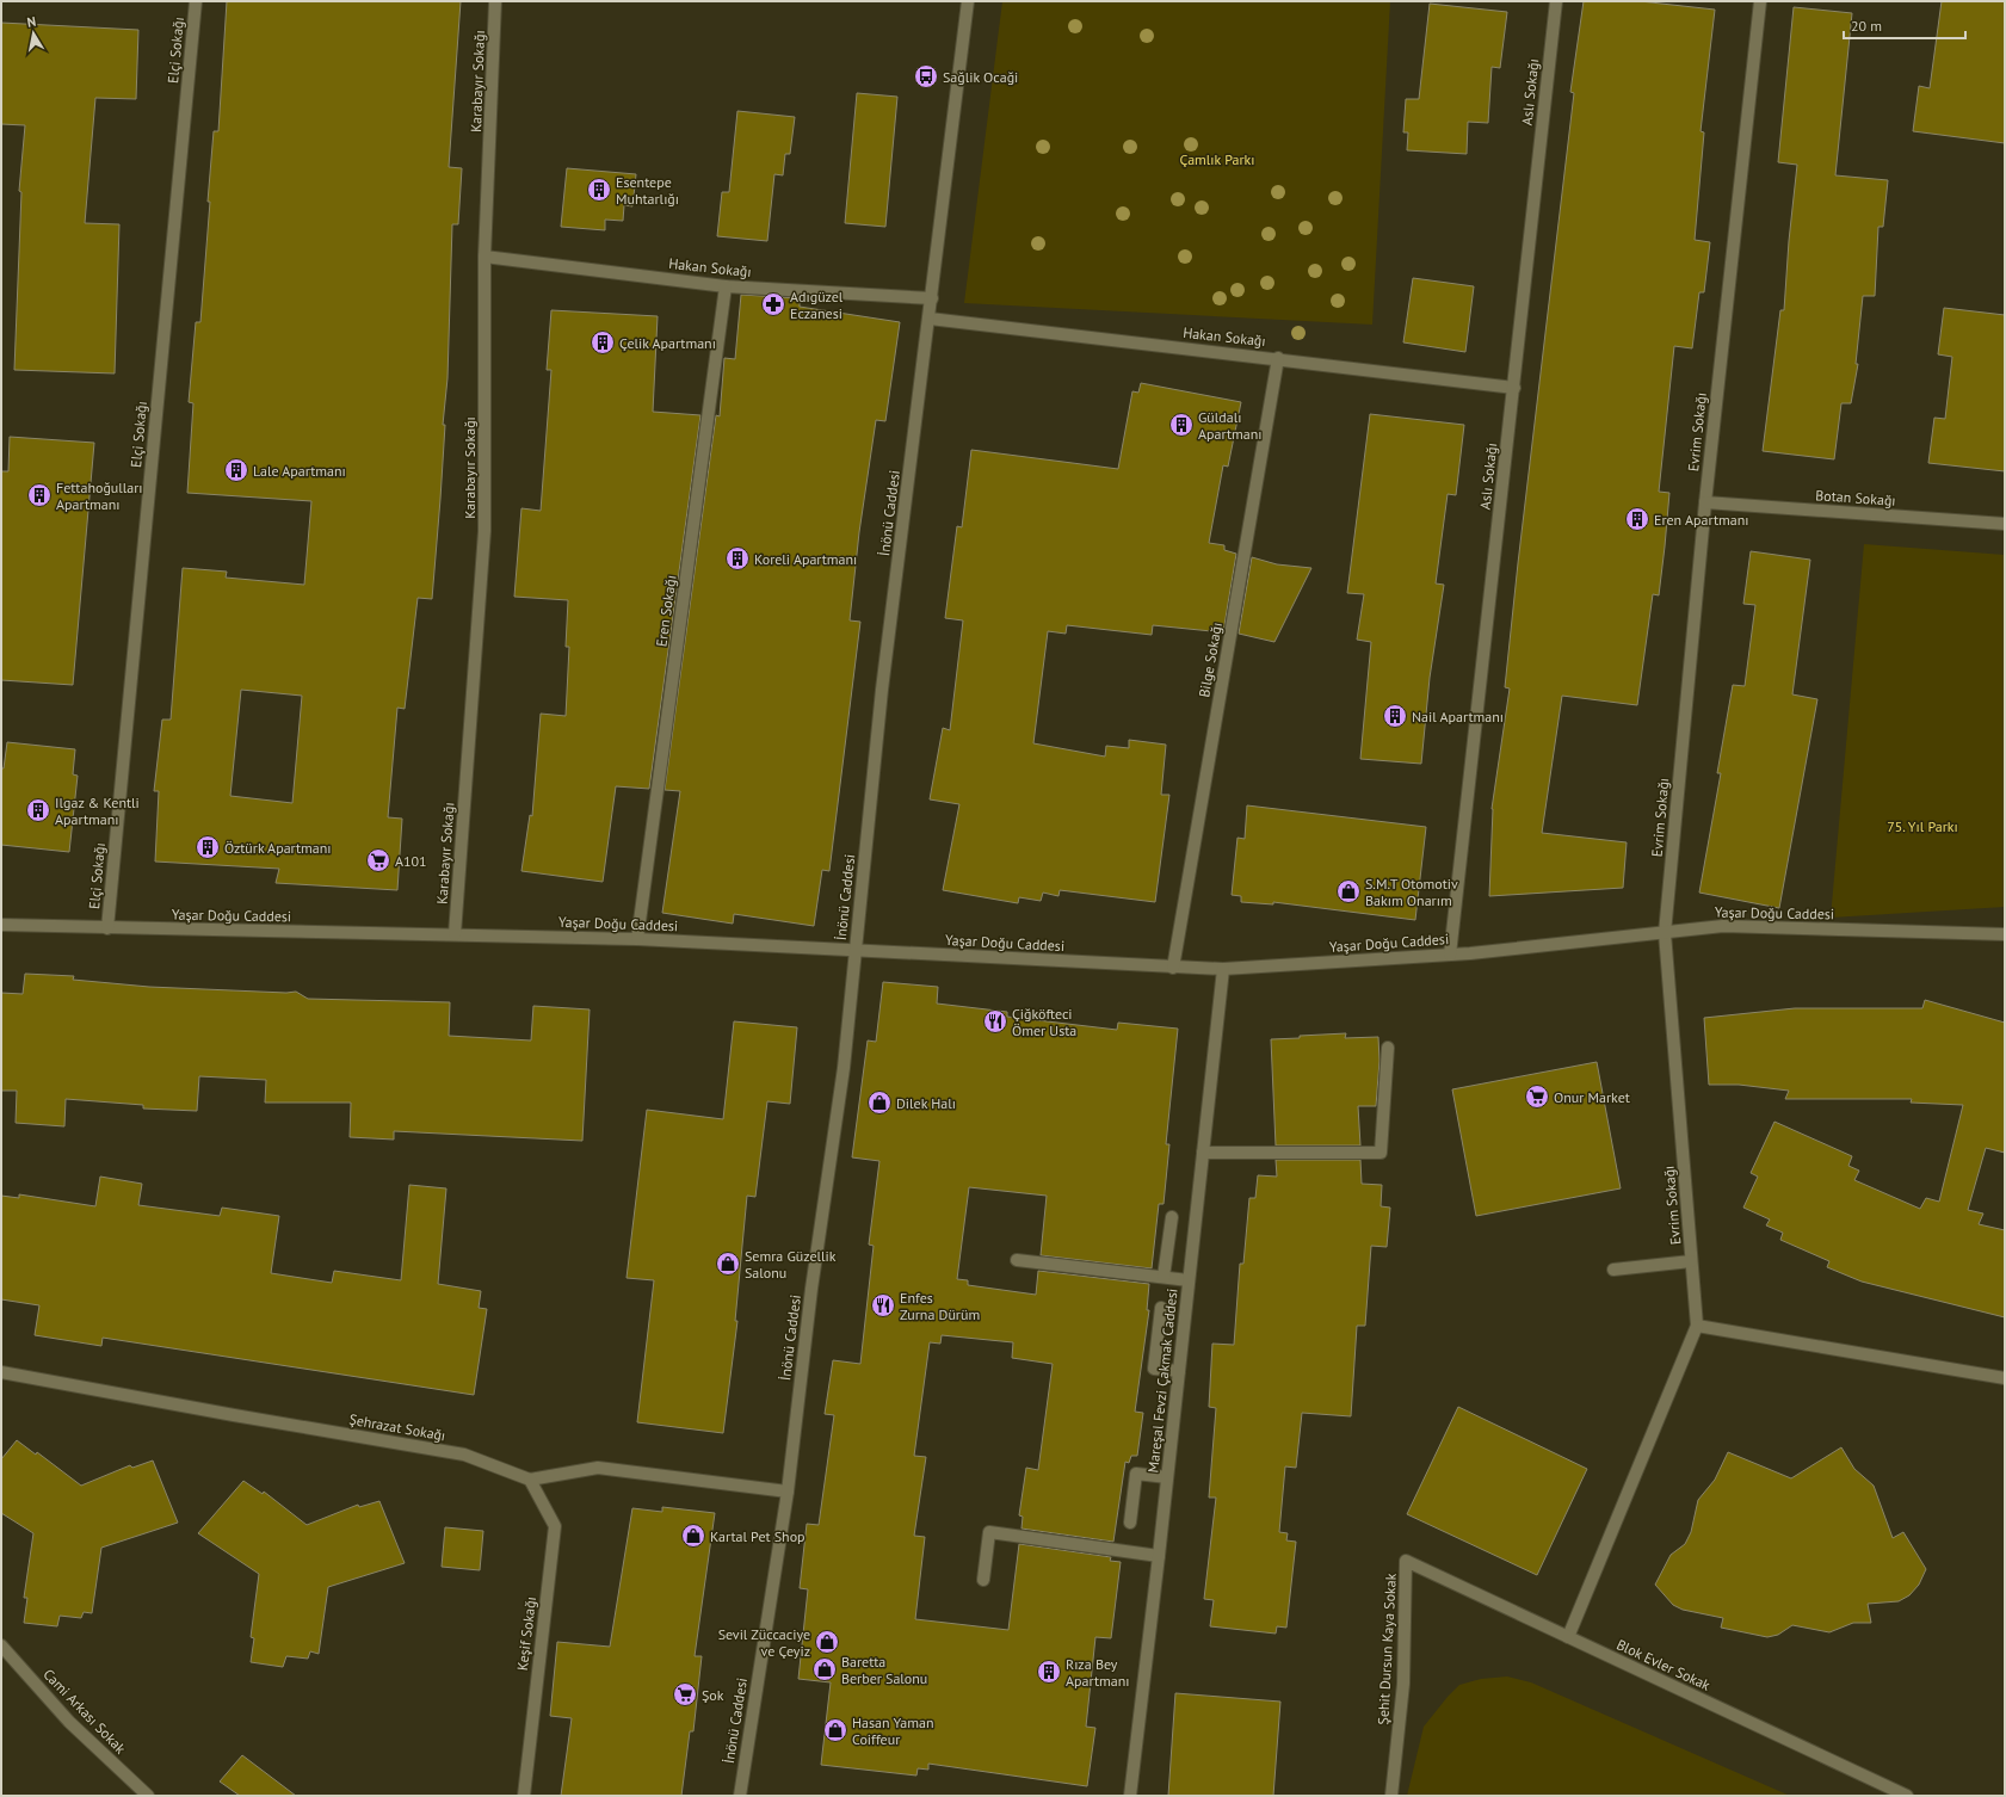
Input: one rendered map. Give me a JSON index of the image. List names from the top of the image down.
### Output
{
  "streets": {
    "street": [
      "Elçi Sokağı",
      "Karabayır Sokağı",
      "Aslı Sokağı",
      "Hakan Sokağı",
      "Evrim Sokağı",
      "Botan Sokağı",
      "İnönü Caddesi",
      "Eren Sokağı",
      "Bilge Sokağı",
      "Yaşar Doğu Caddesi",
      "Mareşal Fevzi Çakmak Caddesi",
      "Şehrazat Sokağı",
      "Keşif Sokağı",
      "Şehit Dursun Kaya Sokak",
      "Blok Evler Sokak",
      "Cami Arkası Sokak"
    ]
  },
  "crossings": [
    ["Elçi Sokağı", "Yaşar Doğu Caddesi"],
    ["Karabayır Sokağı", "Hakan Sokağı"],
    ["Karabayır Sokağı", "Yaşar Doğu Caddesi"],
    ["Aslı Sokağı", "Hakan Sokağı"],
    ["Aslı Sokağı", "Yaşar Doğu Caddesi"],
    ["Hakan Sokağı", "İnönü Caddesi"],
    ["Hakan Sokağı", "Eren Sokağı"],
    ["Hakan Sokağı", "Bilge Sokağı"],
    ["Evrim Sokağı", "Botan Sokağı"],
    ["Evrim Sokağı", "Yaşar Doğu Caddesi"],
    ["İnönü Caddesi", "Yaşar Doğu Caddesi"],
    ["Eren Sokağı", "Yaşar Doğu Caddesi"],
    ["Bilge Sokağı", "Yaşar Doğu Caddesi"],
    ["Yaşar Doğu Caddesi", "Mareşal Fevzi Çakmak Caddesi"],
    ["Şehrazat Sokağı", "Keşif Sokağı"],
    ["Şehit Dursun Kaya Sokak", "Blok Evler Sokak"]
  ],
  "parks": ["Çamlık Parkı", "75. Yıl Parkı"],
  "places": {
    "bus stop": ["Sağlik Ocaği"],
    "building": [
      "Esentepe Muhtarlığı",
      "Çelik Apartmanı",
      "Güldalı Apartmanı",
      "Lale Apartmanı",
      "Fettahoğulları Apartmanı",
      "Eren Apartmanı",
      "Koreli Apartmanı",
      "Nail Apartmanı",
      "Ilgaz & Kentli Apartmanı",
      "Öztürk Apartmanı",
      "Rıza Bey Apartmanı"
    ],
    "pharmacy": ["Adıgüzel Eczanesi"],
    "supermarket": ["A101", "Onur Market", "Şok"],
    "shop": [
      "S.M.T Otomotiv Bakım Onarım",
      "Dilek Halı",
      "Semra Güzellik Salonu",
      "Kartal Pet Shop",
      "Sevil Züccaciye ve Çeyiz",
      "Baretta Berber Salonu",
      "Hasan Yaman Coiffeur"
    ],
    "restaurant": ["Çiğköfteci Ömer Usta", "Enfes Zurna Dürüm"]
  },
  "scale_bar": "20 m",
  "north": "top"
}
